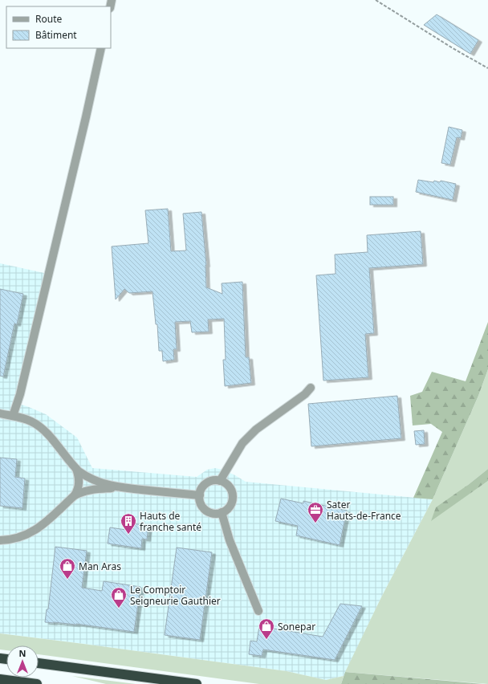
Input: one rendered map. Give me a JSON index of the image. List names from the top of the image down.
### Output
{
  "places": {
    "office": ["Sater Hauts-de-France"],
    "building": ["Hauts de franche santé"],
    "shop": ["Man Aras", "Le Comptoir Seigneurie Gauthier", "Sonepar"]
  },
  "legend": ["Route", "Bâtiment"],
  "north": "top"
}
